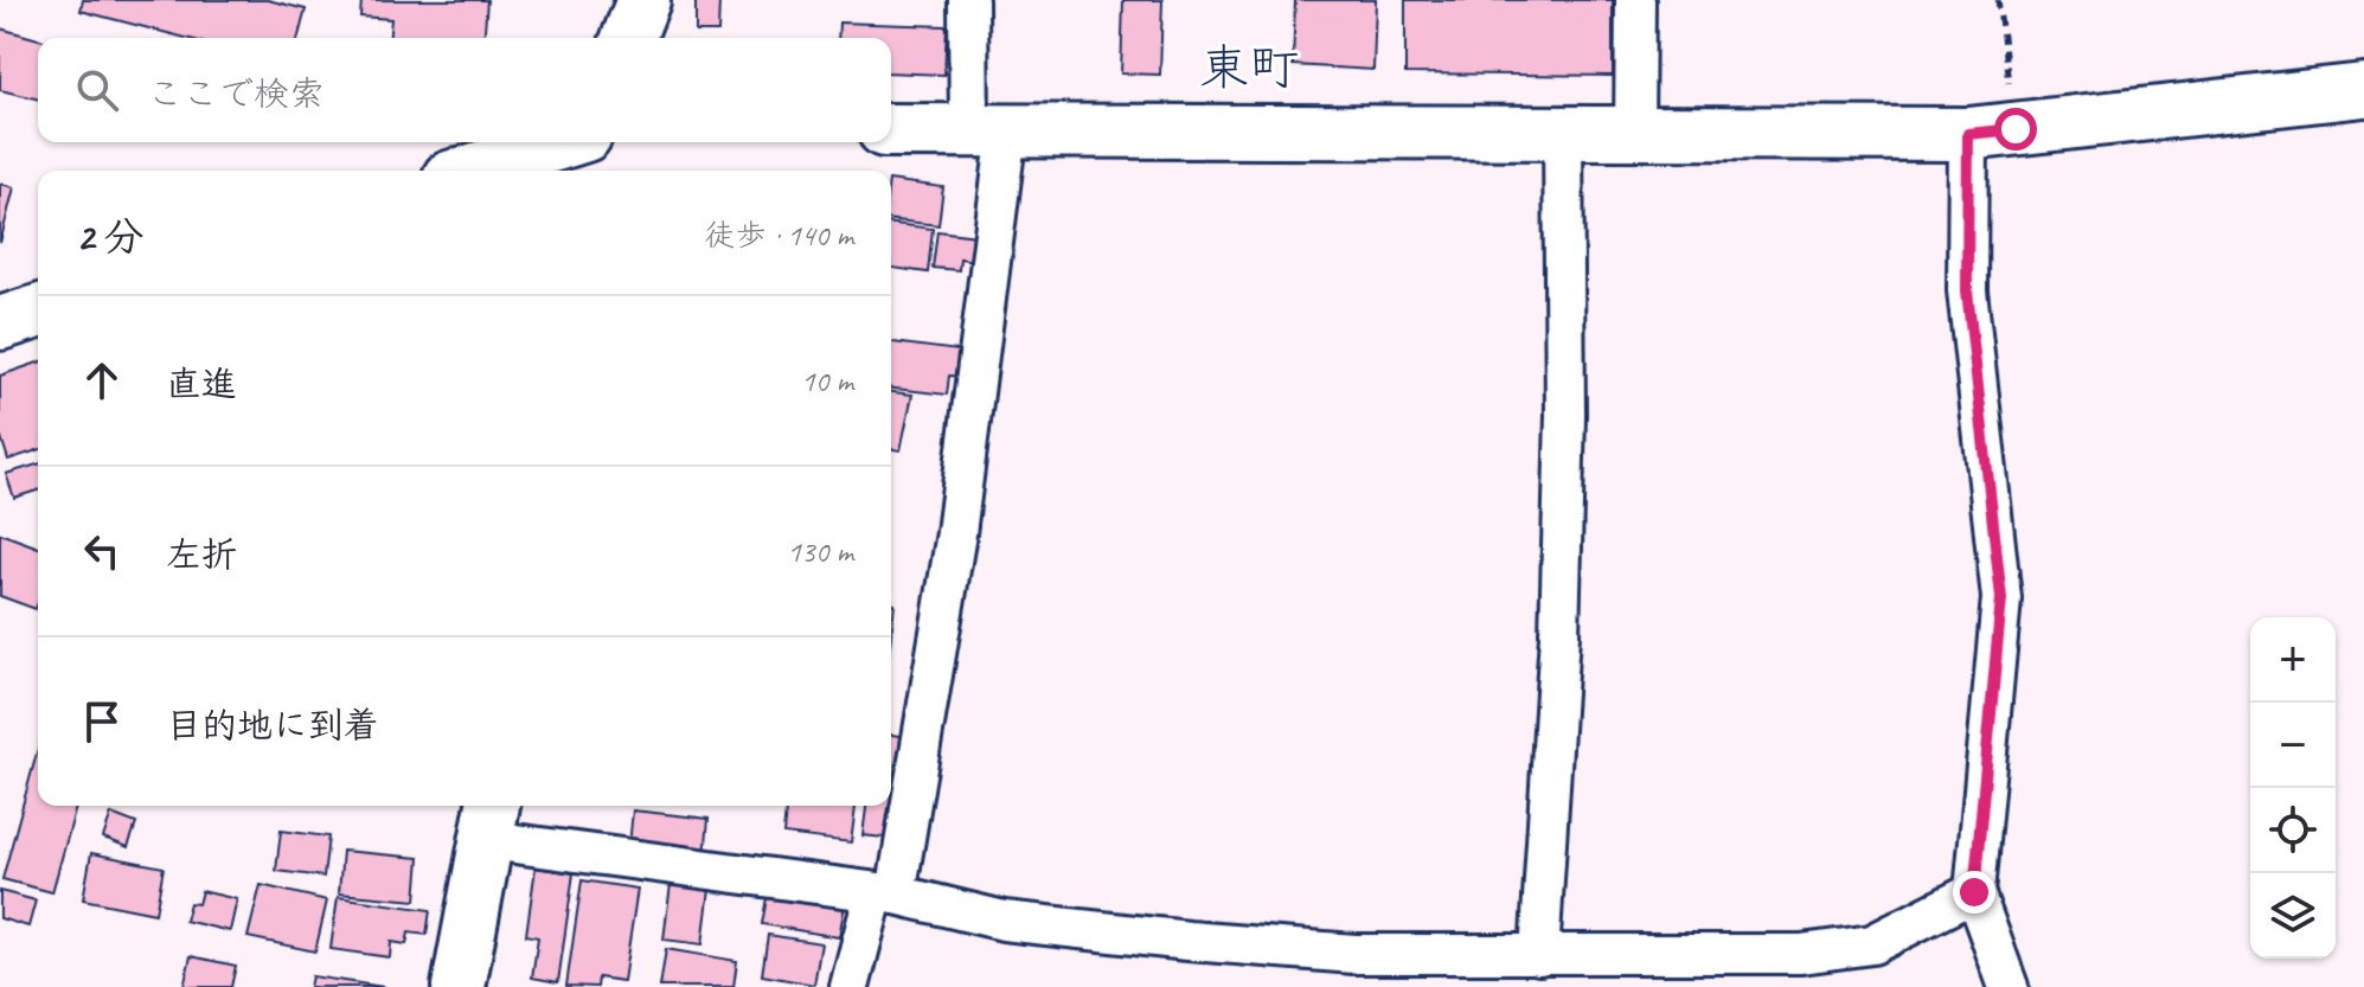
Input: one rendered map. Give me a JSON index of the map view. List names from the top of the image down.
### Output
{
  "districts": ["東町"],
  "page": {
    "search": "ここで検索",
    "heading": ["2 分", "徒歩 · 140 m"],
    "list": [
      ["直進", "10 m"],
      ["左折", "130 m"],
      "目的地に到着"
    ],
    "map_buttons": ["+", "−"]
  }
}
